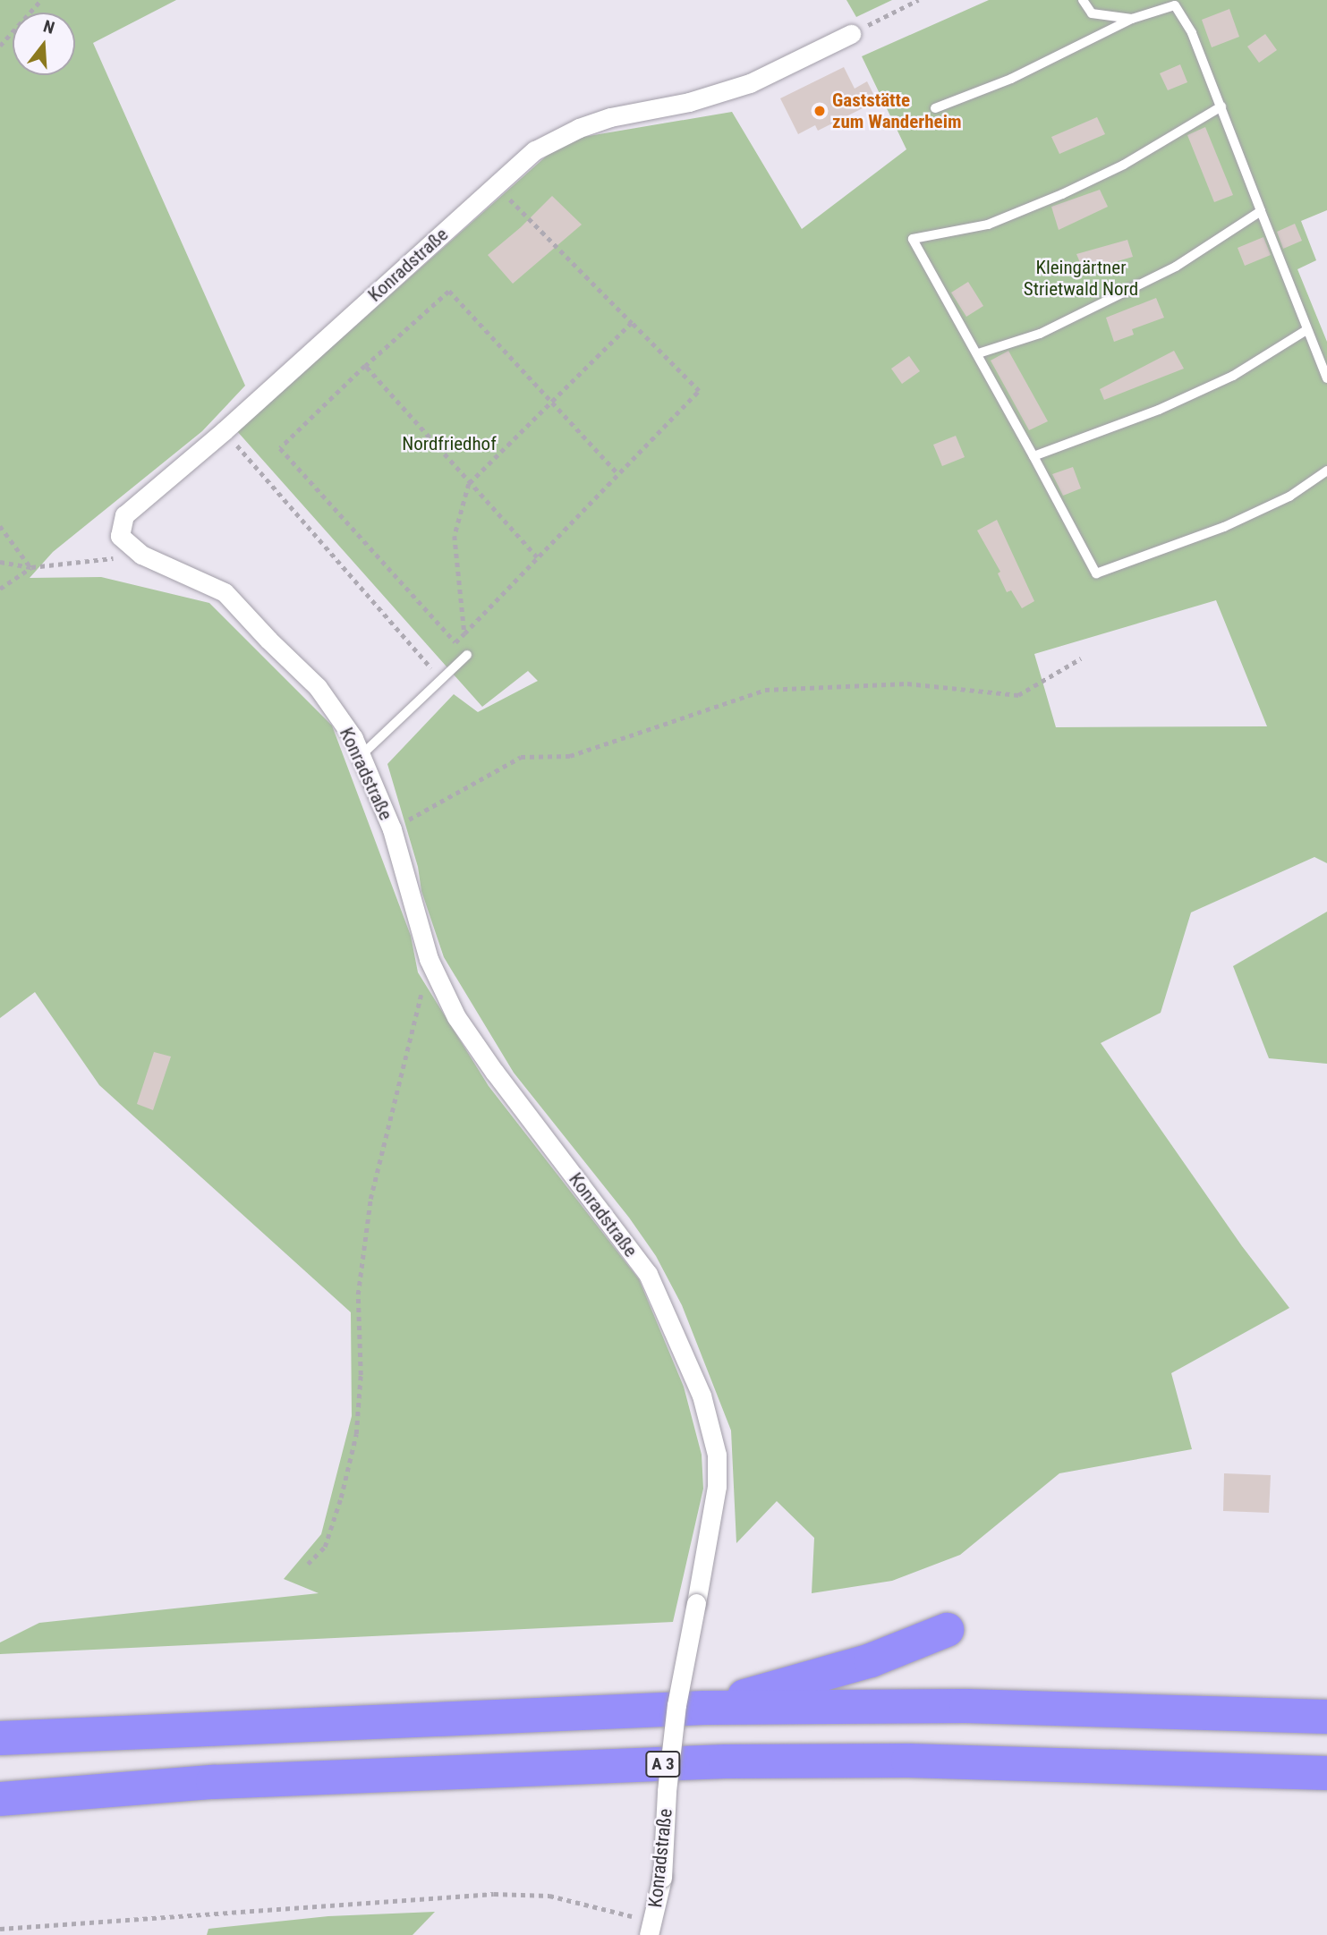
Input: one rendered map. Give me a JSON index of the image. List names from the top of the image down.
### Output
{
  "streets": {
    "highway": ["A 3"],
    "street": ["Konradstraße"]
  },
  "parks": ["Kleingärtner Strietwald Nord", "Nordfriedhof"],
  "places": ["Gaststätte zum Wanderheim"],
  "north": "top"
}
